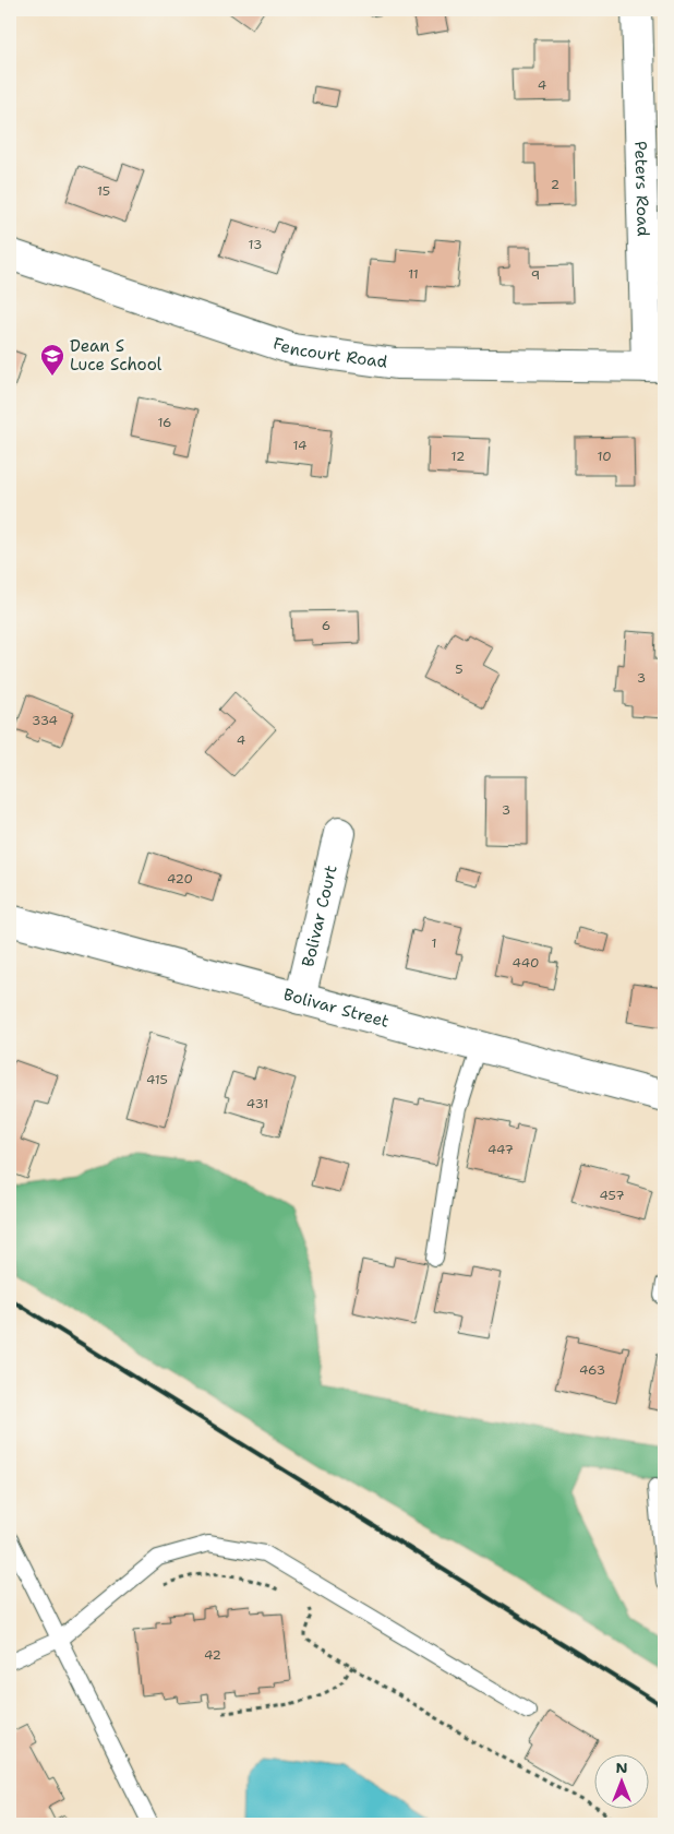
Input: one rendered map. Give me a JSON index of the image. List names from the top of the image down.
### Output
{
  "streets": {
    "street": [
      "Peters Road",
      "Fencourt Road",
      "Bolivar Court",
      "Bolivar Street"
    ]
  },
  "crossings": [
    ["Peters Road", "Fencourt Road"],
    ["Bolivar Court", "Bolivar Street"]
  ],
  "places": {
    "school or university": ["Dean S Luce School"]
  },
  "house_numbers": [
    "4",
    "2",
    "15",
    "13",
    "11",
    "9",
    "16",
    "14",
    "12",
    "10",
    "6",
    "5",
    "3",
    "334",
    "4",
    "3",
    "420",
    "1",
    "440",
    "415",
    "431",
    "447",
    "457",
    "463",
    "42"
  ],
  "north": "top"
}
